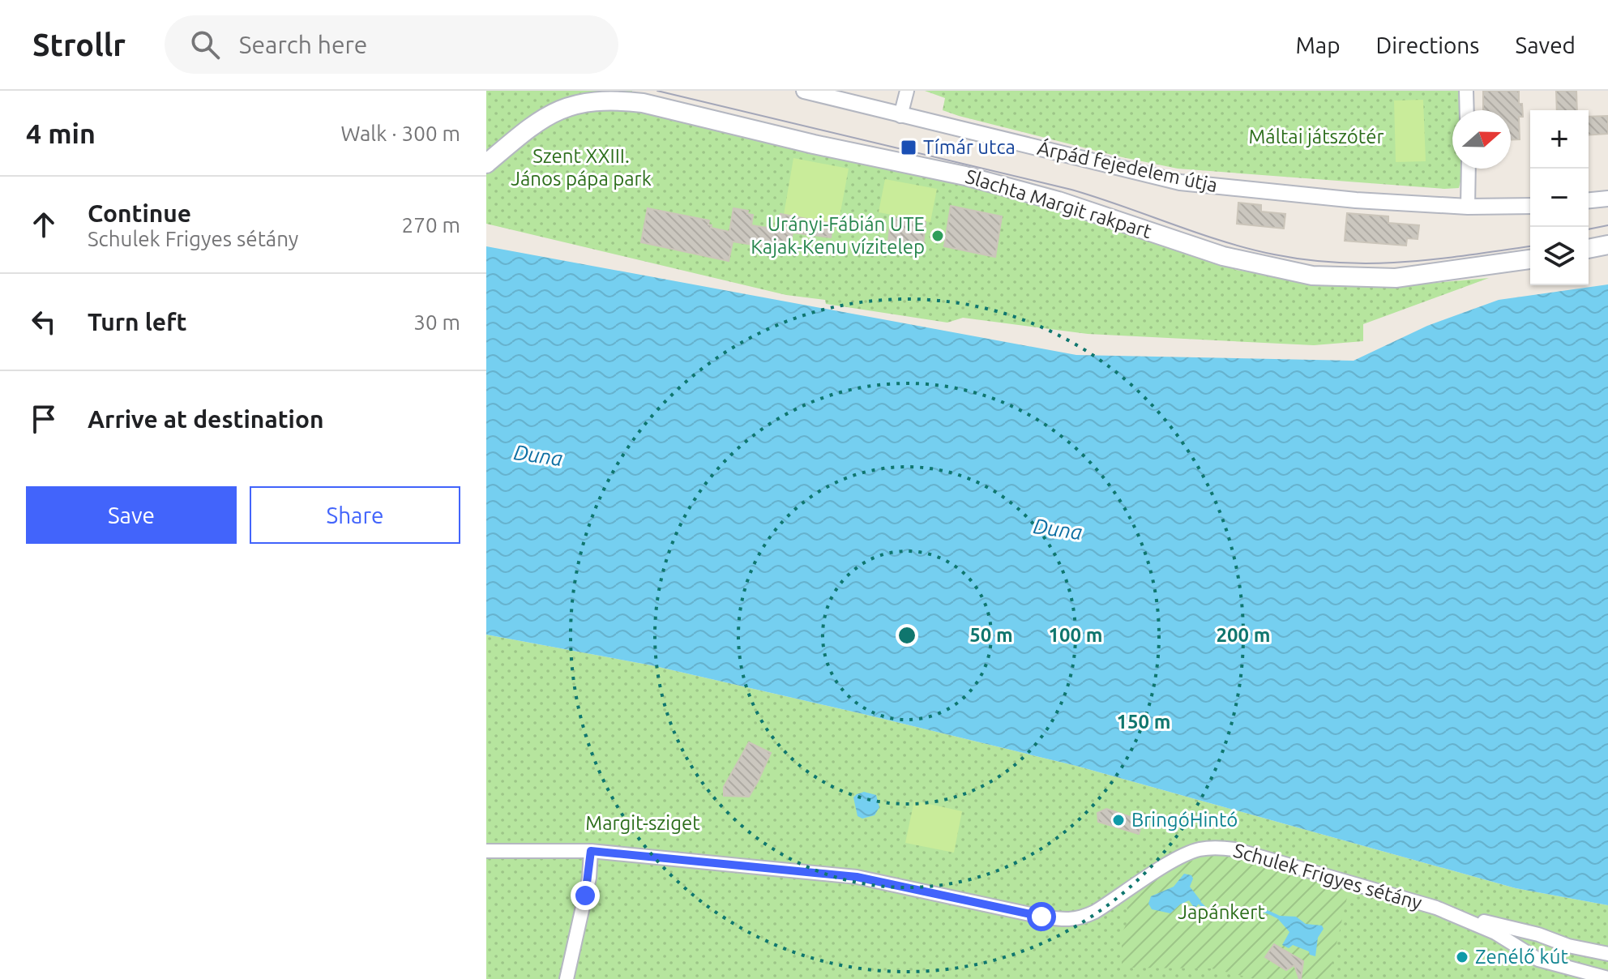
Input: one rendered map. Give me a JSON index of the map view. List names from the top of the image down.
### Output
{
  "streets": {
    "main road": ["Slachta Margit rakpart"],
    "street": ["Árpád fejedelem útja", "Schulek Frigyes sétány"]
  },
  "water": ["Duna"],
  "parks": [
    "Máltai játszótér",
    "Szent XXIII. János pápa park",
    "Margit-sziget",
    "Japánkert"
  ],
  "places": {
    "transit": ["Tímár utca"],
    "other": ["Urányi-Fábián UTE Kajak-Kenu vízitelep", "BringóHintó", "Zenélő kút"]
  },
  "north": "right",
  "page": {
    "header": "Strollr",
    "search": "Search here",
    "nav": ["Map", "Directions", "Saved"],
    "heading": ["4 min", "Walk · 300 m"],
    "map_buttons": ["+", "−"],
    "list": [
      ["Continue", "Schulek Frigyes sétány", "270 m"],
      ["Turn left", "30 m"],
      "Arrive at destination"
    ],
    "buttons": ["Save", "Share"]
  },
  "rings": [
    "50 m",
    "100 m",
    "200 m",
    "150 m"
  ]
}
